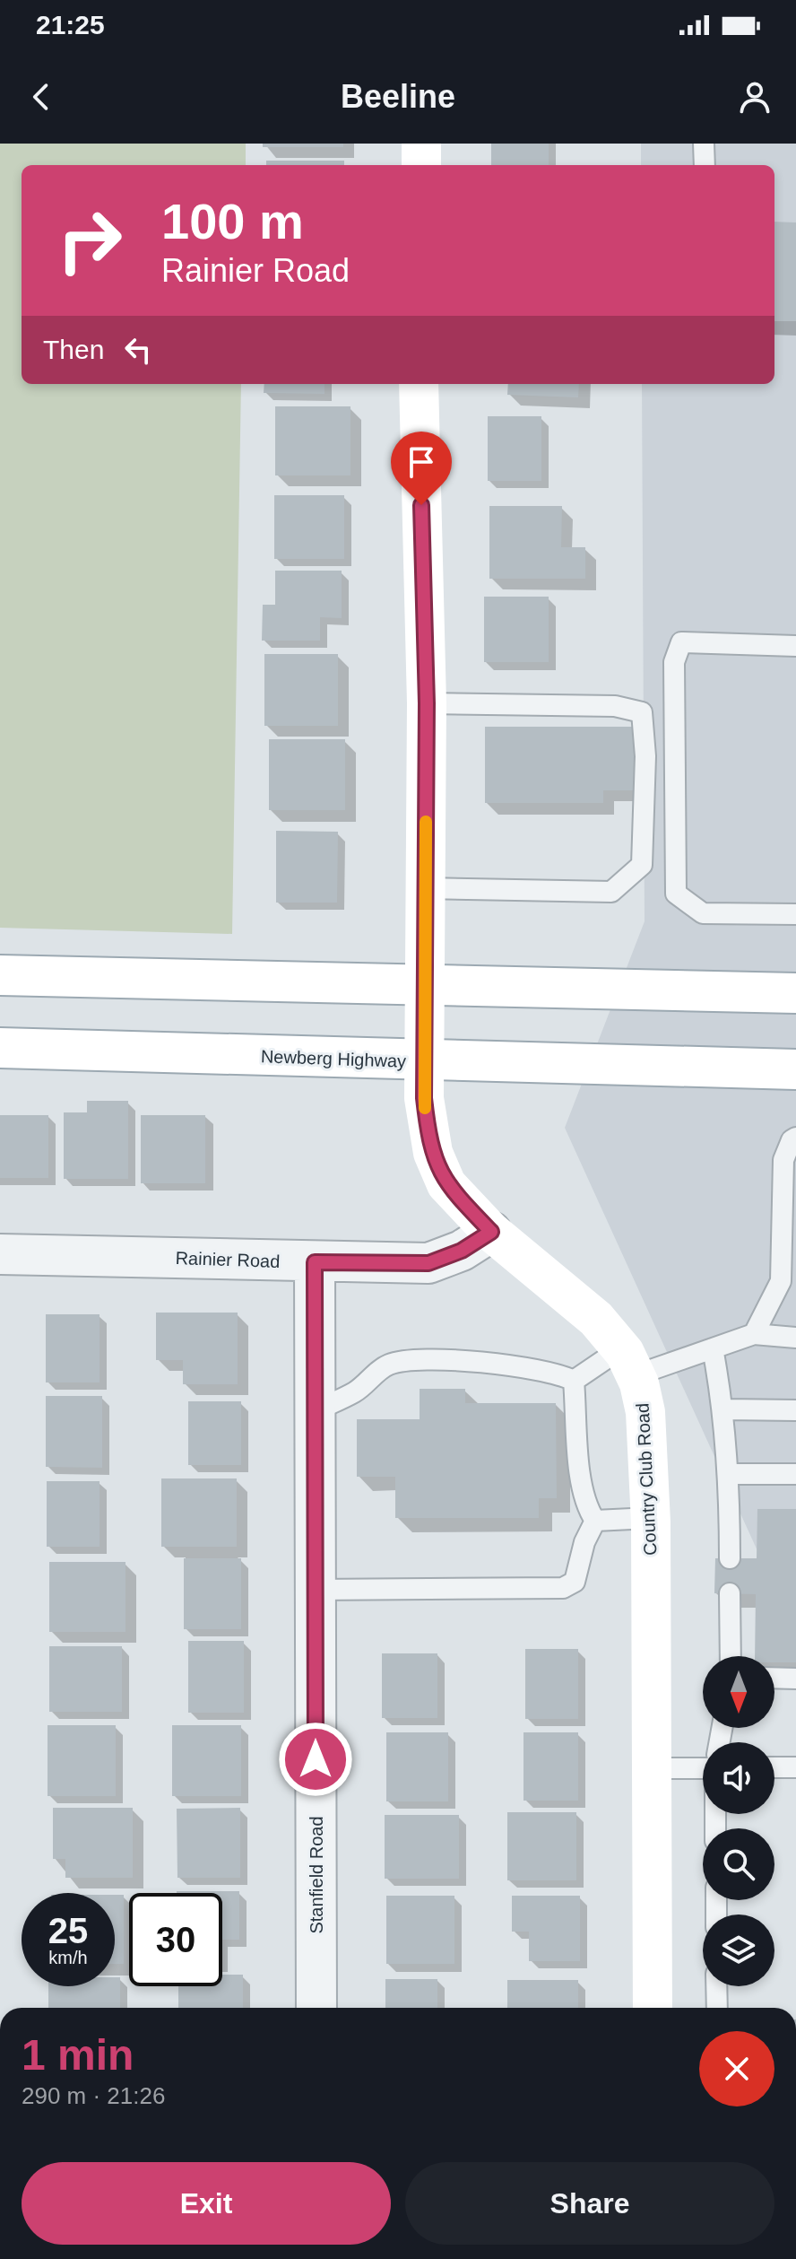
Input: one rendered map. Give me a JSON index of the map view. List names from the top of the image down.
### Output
{
  "streets": {
    "street": [
      "Newberg Highway",
      "Rainier Road",
      "Country Club Road",
      "Stanfield Road"
    ]
  },
  "crossings": [
    ["Newberg Highway", "Country Club Road"],
    ["Rainier Road", "Country Club Road"],
    ["Rainier Road", "Stanfield Road"]
  ],
  "north": "bottom",
  "page": {
    "status": "21:25",
    "header": "Beeline",
    "turn": ["100 m", "Rainier Road"],
    "then": "Then",
    "speed": "25 km/h",
    "limit": "30",
    "heading": ["1 min", "290 m · 21:26"],
    "buttons": ["Exit", "Share"]
  }
}
